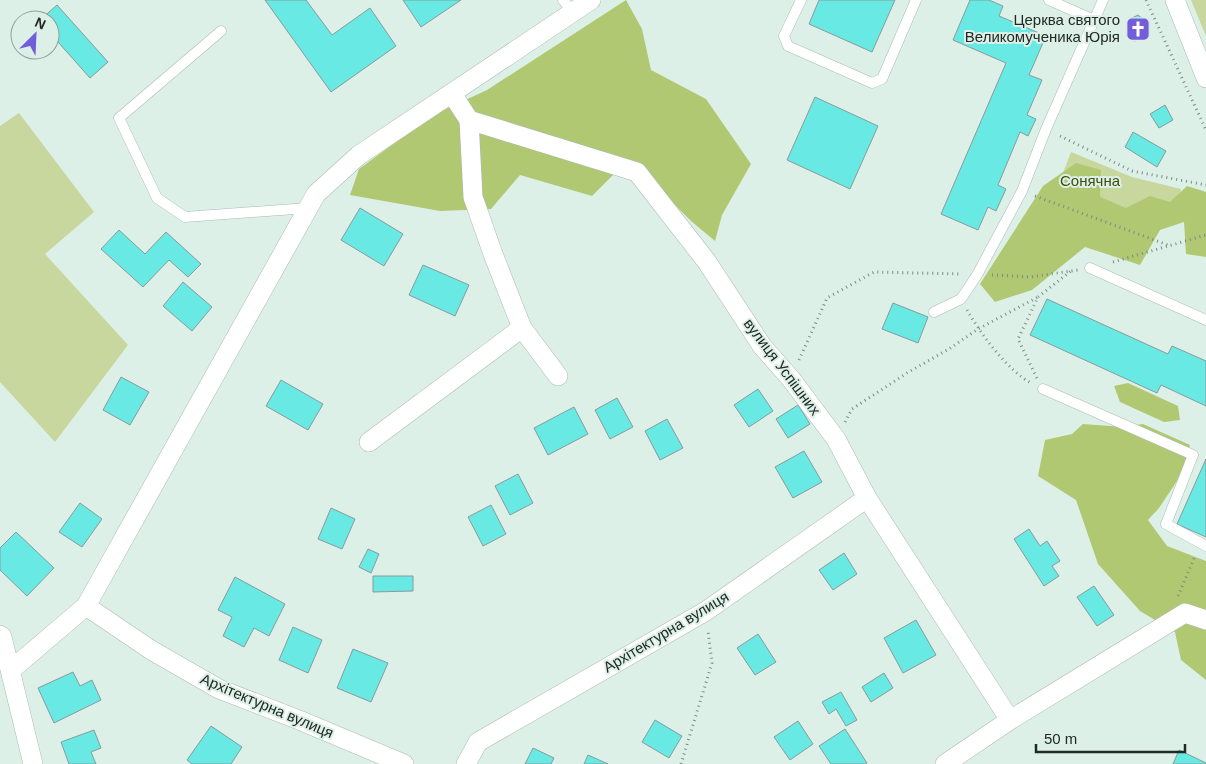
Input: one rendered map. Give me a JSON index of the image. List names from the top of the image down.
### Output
{
  "streets": {
    "street": ["вулиця Успішних", "Архітектурна вулиця"]
  },
  "crossings": [
    ["вулиця Успішних", "Архітектурна вулиця"]
  ],
  "parks": ["Сонячна"],
  "places": {
    "church": ["Церква святого Великомученика Юрія"]
  },
  "scale_bar": "50 m",
  "north": "top right"
}
